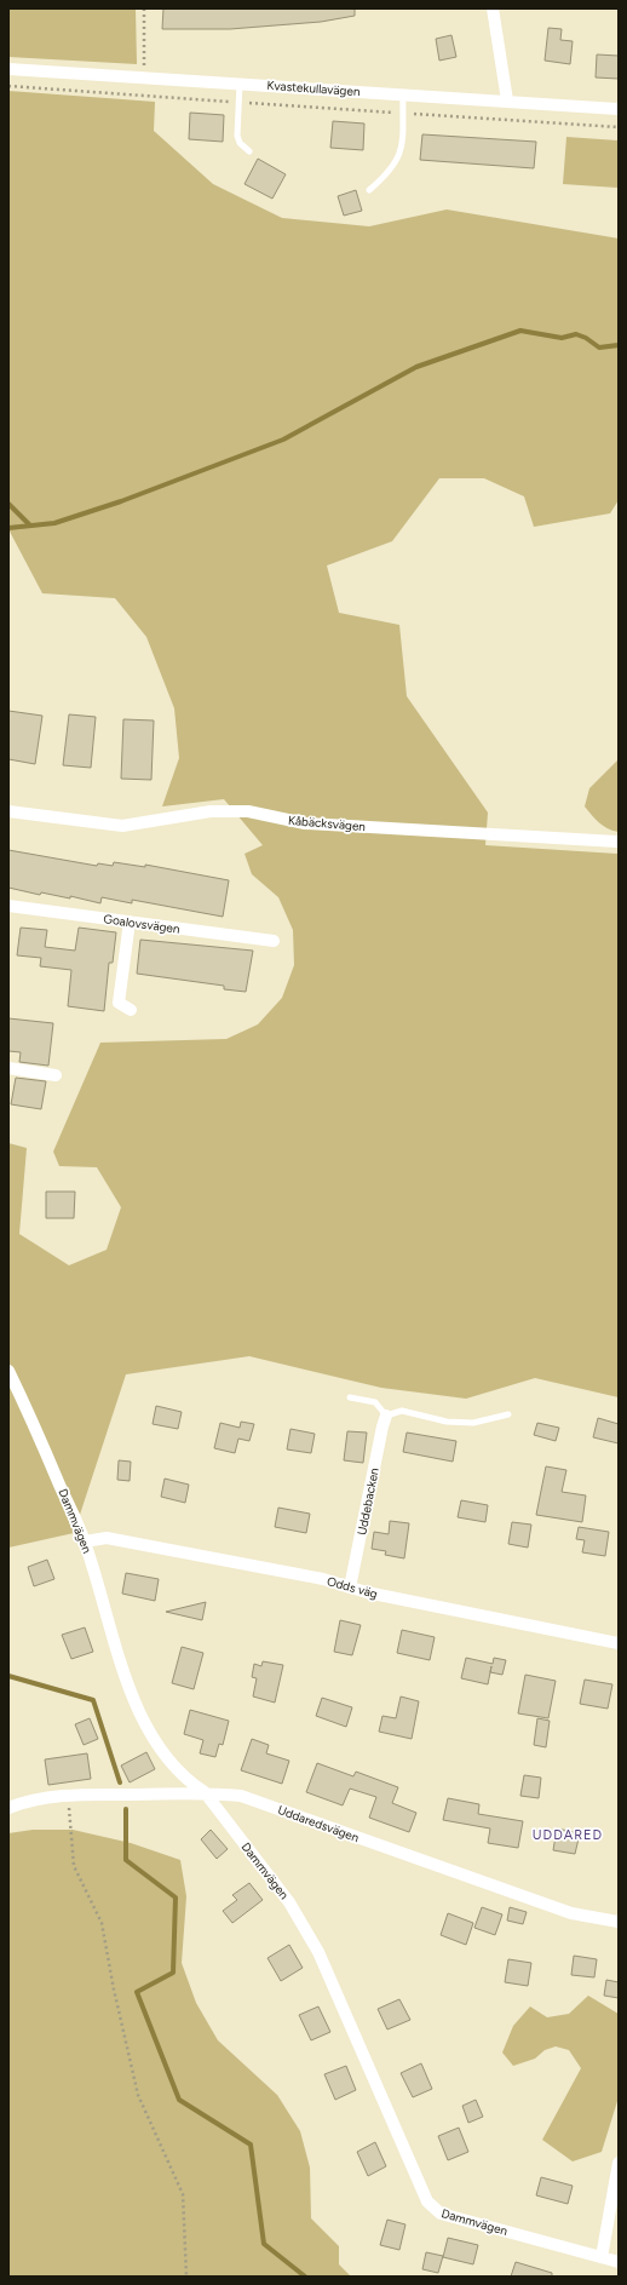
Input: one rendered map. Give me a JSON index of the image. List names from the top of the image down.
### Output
{
  "streets": {
    "street": [
      "Kvastekullavägen",
      "Kåbäcksvägen",
      "Goalovsvägen",
      "Uddebacken",
      "Dammvägen",
      "Odds väg",
      "Uddaredsvägen"
    ]
  },
  "crossings": [
    ["Uddebacken", "Odds väg"],
    ["Dammvägen", "Odds väg"],
    ["Dammvägen", "Uddaredsvägen"]
  ],
  "districts": ["UDDARED"]
}
